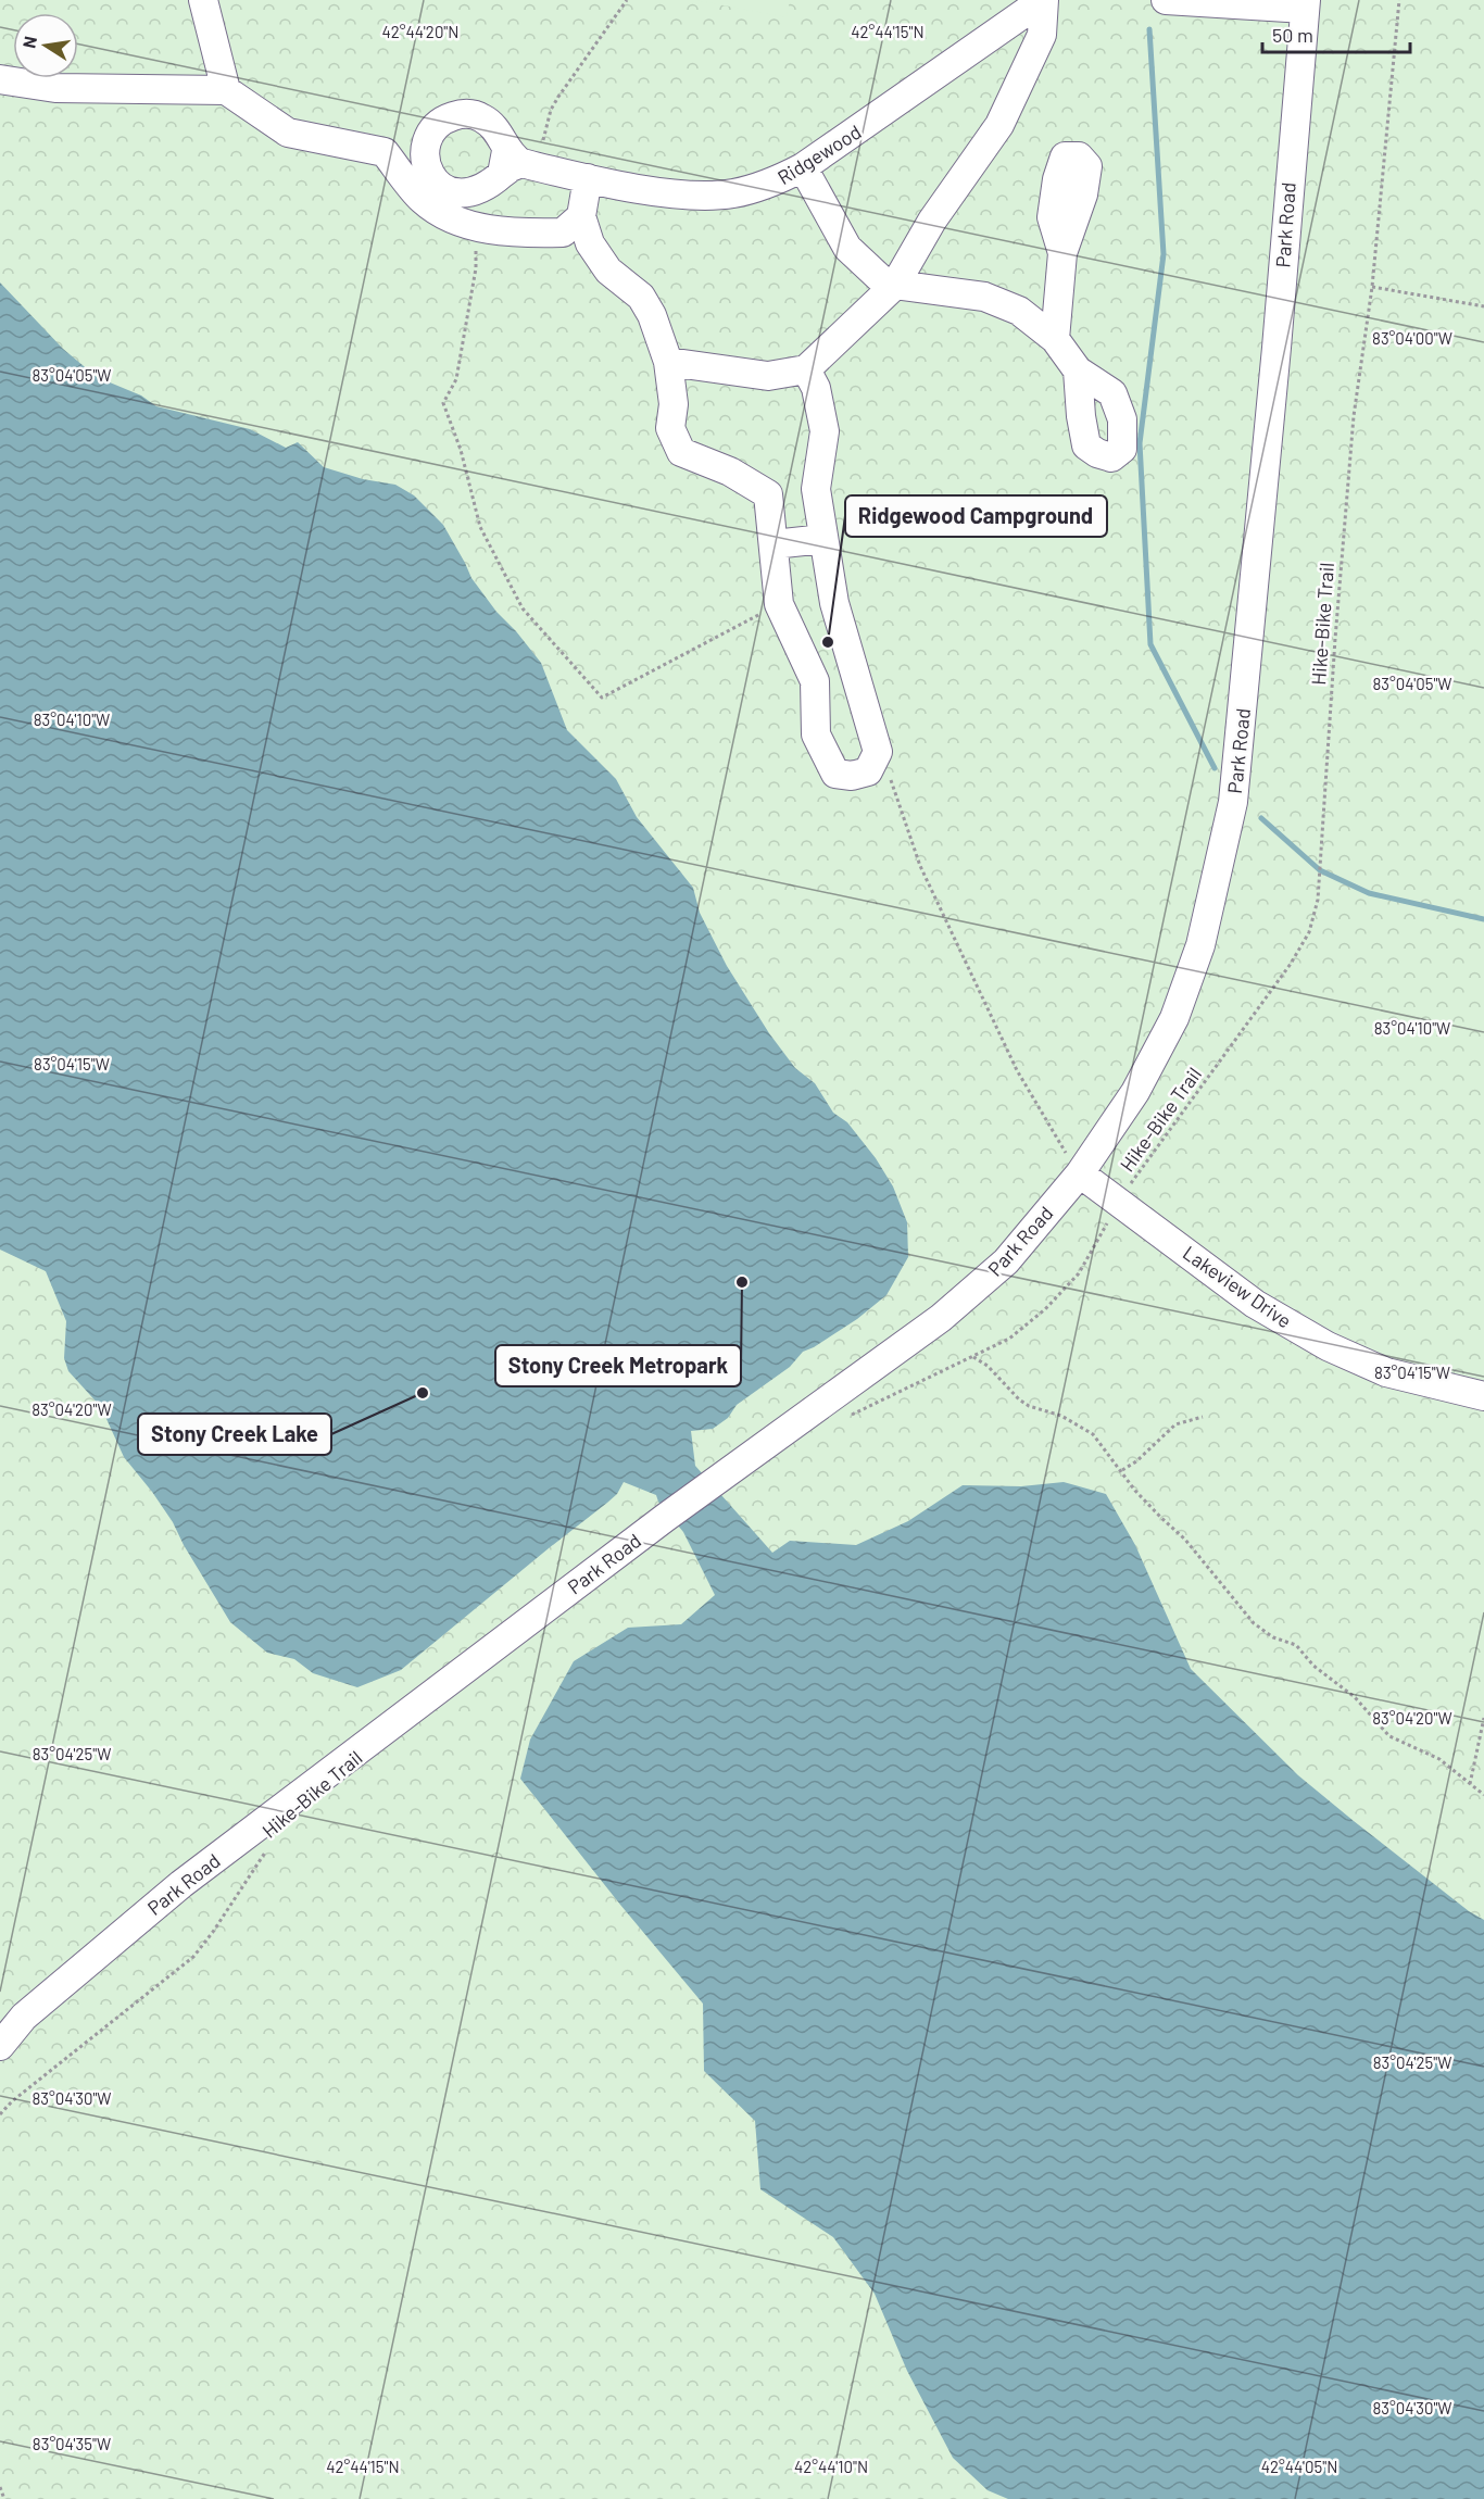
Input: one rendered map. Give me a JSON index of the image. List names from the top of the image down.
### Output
{
  "streets": {
    "street": ["Ridgewood", "Park Road", "Lakeview Drive"],
    "path": ["Hike-Bike Trail"]
  },
  "crossings": [
    ["Park Road", "Lakeview Drive"]
  ],
  "places": ["Ridgewood Campground", "Stony Creek Metropark", "Stony Creek Lake"],
  "scale_bar": "50 m",
  "north": "left",
  "coordinates": [
    "42°44'20\"N",
    "42°44'15\"N",
    "83°04'00\"W",
    "83°04'05\"W",
    "83°04'10\"W",
    "83°04'15\"W",
    "83°04'20\"W",
    "83°04'25\"W",
    "83°04'30\"W",
    "83°04'35\"W",
    "42°44'10\"N",
    "42°44'05\"N"
  ]
}
